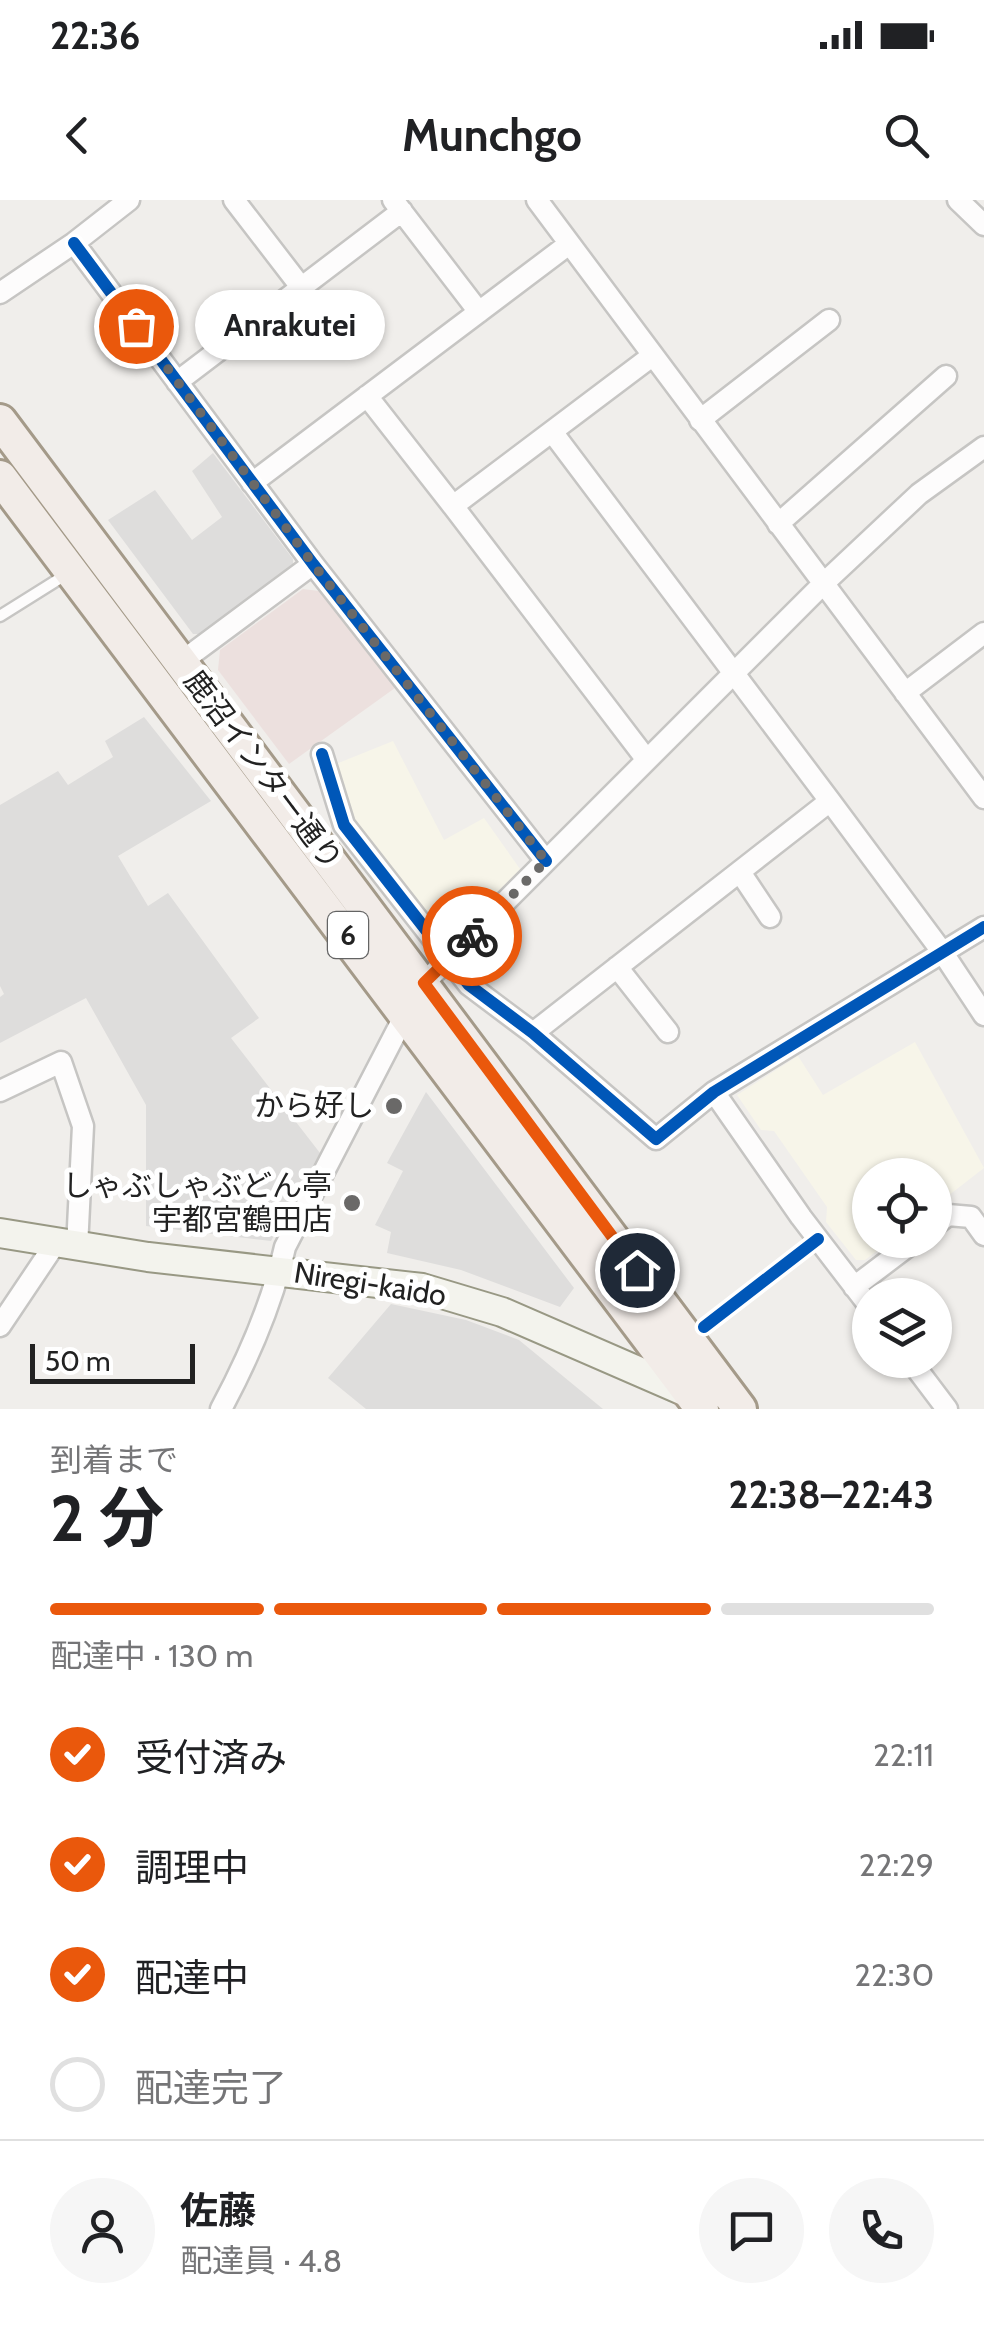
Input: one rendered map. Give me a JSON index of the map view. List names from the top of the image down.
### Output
{
  "streets": {
    "main road": ["鹿沼インター通り", "6"],
    "street": ["Niregi-kaido"]
  },
  "crossings": [
    ["鹿沼インター通り", "Niregi-kaido"]
  ],
  "places": ["Anrakutei", "から好し", "しゃぶしゃぶどん亭 宇都宮鶴田店"],
  "scale_bar": "50 m",
  "page": {
    "status": "22:36",
    "header": "Munchgo",
    "bubble": "Anrakutei",
    "scale": "50 m",
    "heading": ["2 分", "到着まで", "22:38–22:43"],
    "panel": ["佐藤", "配達員 · 4.8"],
    "bar": "配達中 · 130 m",
    "list": [
      ["受付済み", "22:11"],
      ["調理中", "22:29"],
      ["配達中", "22:30"],
      "配達完了"
    ]
  }
}
